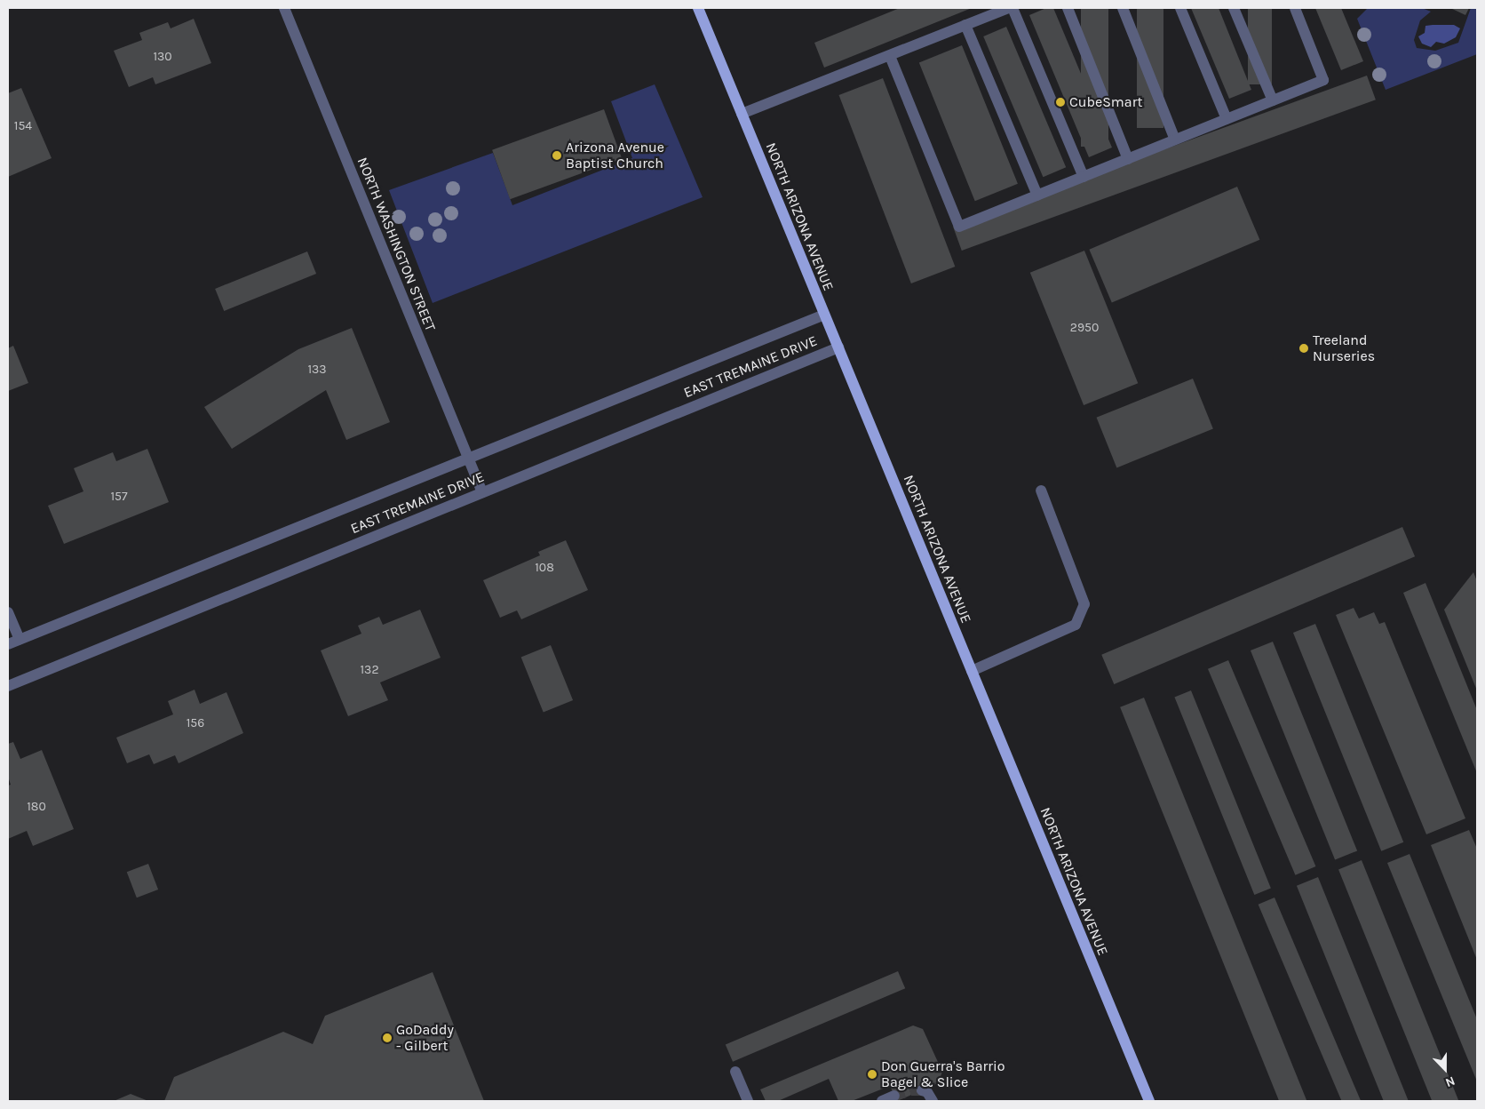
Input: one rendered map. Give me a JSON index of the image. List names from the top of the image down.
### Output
{
  "streets": {
    "main road": ["NORTH ARIZONA AVENUE"],
    "street": ["NORTH WASHINGTON STREET", "EAST TREMAINE DRIVE"]
  },
  "crossings": [
    ["NORTH ARIZONA AVENUE", "EAST TREMAINE DRIVE"],
    ["NORTH WASHINGTON STREET", "EAST TREMAINE DRIVE"]
  ],
  "places": [
    "CubeSmart",
    "Arizona Avenue Baptist Church",
    "Treeland Nurseries",
    "GoDaddy - Gilbert",
    "Don Guerra's Barrio Bagel & Slice"
  ],
  "house_numbers": [
    "130",
    "154",
    "2950",
    "133",
    "157",
    "108",
    "132",
    "156",
    "180"
  ],
  "north": "bottom"
}
